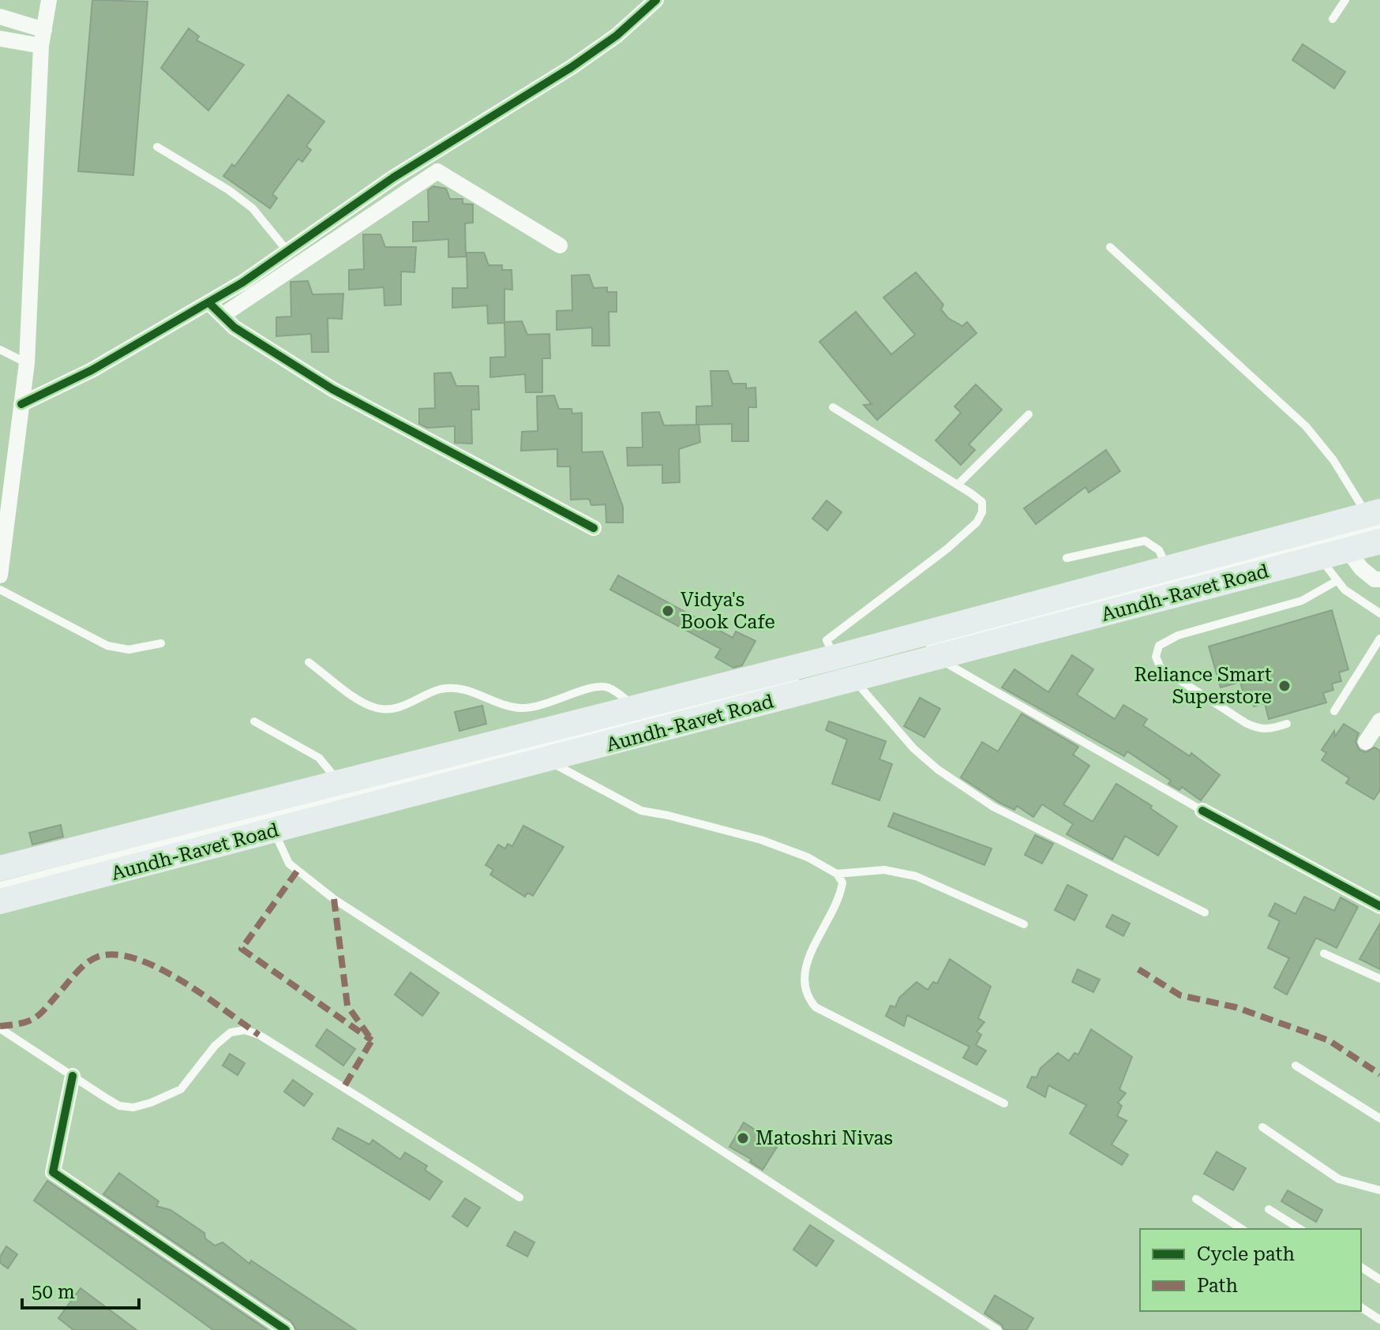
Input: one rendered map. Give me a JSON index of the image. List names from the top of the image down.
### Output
{
  "streets": {
    "main road": ["Aundh-Ravet Road"]
  },
  "places": ["Vidya's Book Cafe", "Reliance Smart Superstore", "Matoshri Nivas"],
  "legend": ["Cycle path", "Path"],
  "scale_bar": "50 m"
}
